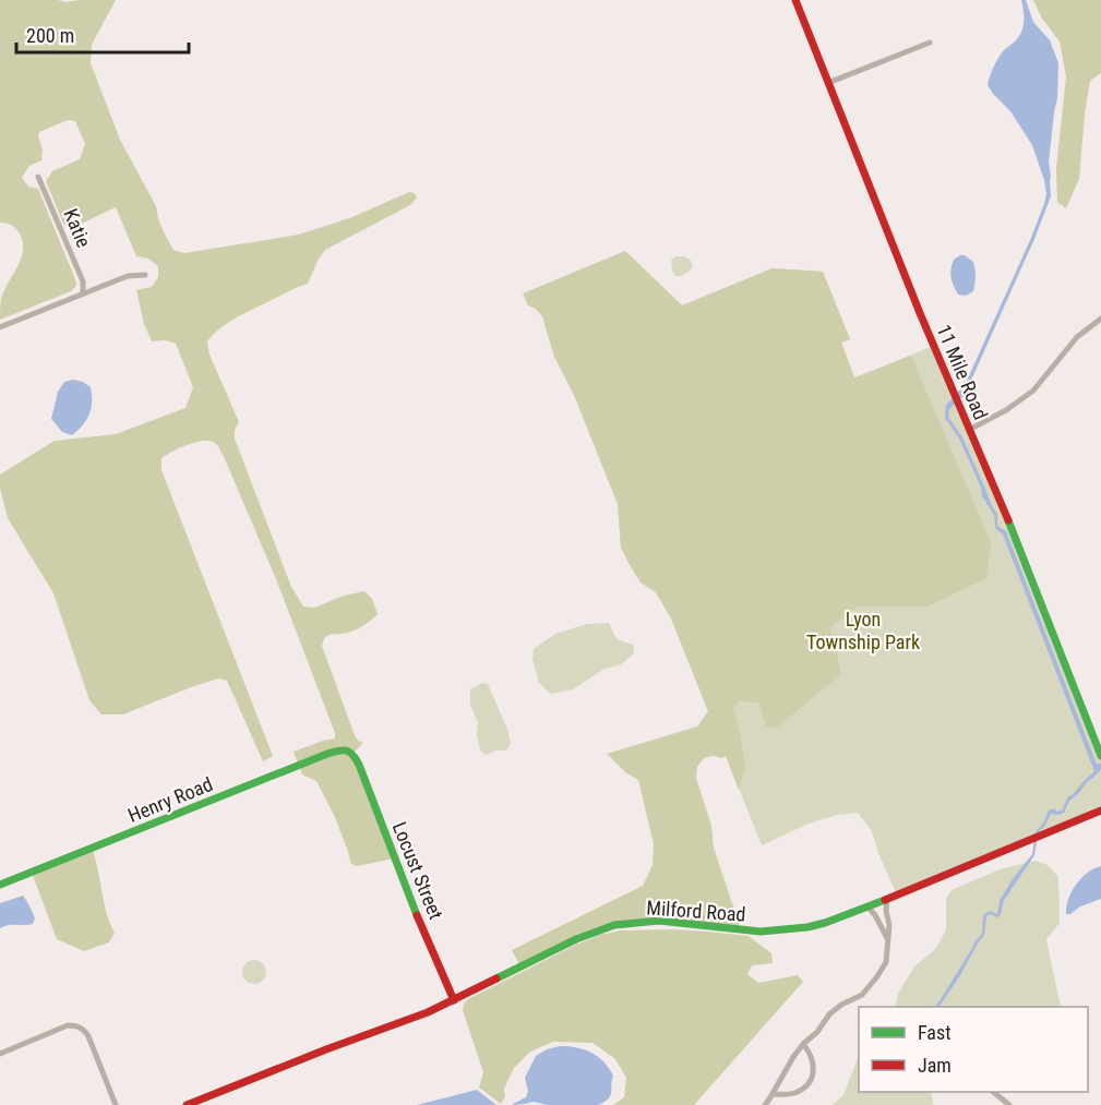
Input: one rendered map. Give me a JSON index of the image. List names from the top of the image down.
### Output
{
  "streets": {
    "street": [
      "Katie",
      "11 Mile Road",
      "Henry Road",
      "Locust Street",
      "Milford Road"
    ]
  },
  "crossings": [
    ["Henry Road", "Locust Street"],
    ["Locust Street", "Milford Road"]
  ],
  "parks": ["Lyon Township Park"],
  "legend": ["Fast", "Jam"],
  "scale_bar": "200 m"
}
